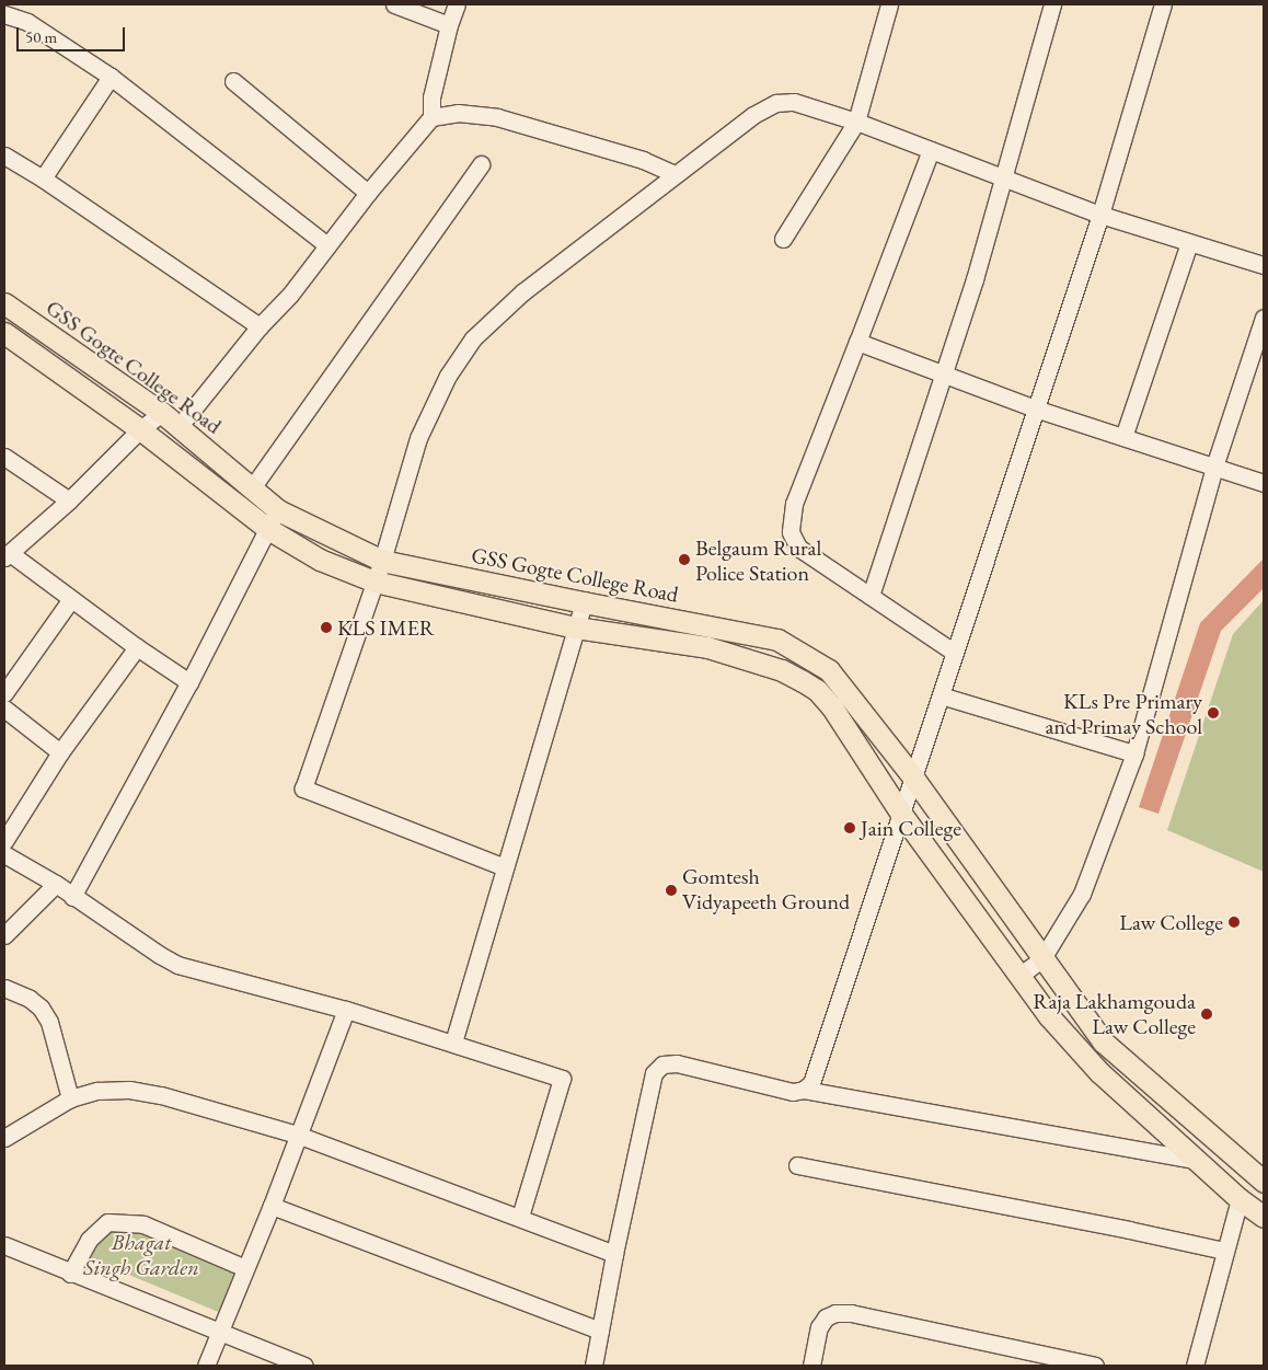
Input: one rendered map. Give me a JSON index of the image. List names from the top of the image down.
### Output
{
  "streets": {
    "main road": ["GSS Gogte College Road"]
  },
  "parks": ["Bhagat Singh Garden"],
  "places": [
    "Belgaum Rural Police Station",
    "KLS IMER",
    "KLs Pre Primary and Primay School",
    "Jain College",
    "Gomtesh Vidyapeeth Ground",
    "Law College",
    "Raja Lakhamgouda Law College"
  ],
  "scale_bar": "50 m"
}
